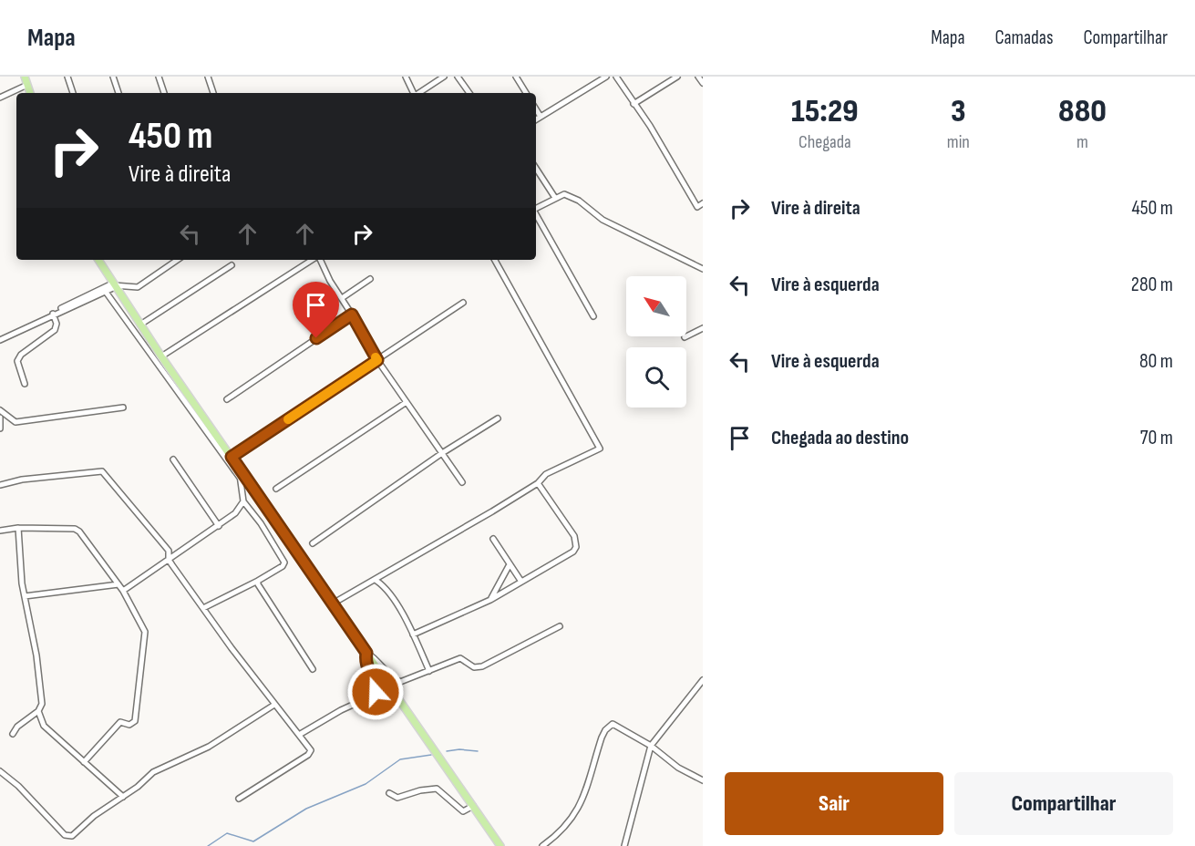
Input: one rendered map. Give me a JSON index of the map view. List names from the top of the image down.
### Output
{
  "north": "top left",
  "page": {
    "header": "Mapa",
    "nav": ["Mapa", "Camadas", "Compartilhar"],
    "eta": [
      "15:29",
      "Chegada",
      "3",
      "min",
      "880",
      "m"
    ],
    "turn": ["450 m", "Vire à direita"],
    "list": [
      {
        "name": "Vire à direita",
        "value": "450 m"
      },
      {
        "name": "Vire à esquerda",
        "value": "280 m"
      },
      {
        "name": "Vire à esquerda",
        "value": "80 m"
      },
      {
        "name": "Chegada ao destino",
        "value": "70 m"
      }
    ],
    "buttons": ["Sair", "Compartilhar"]
  }
}
